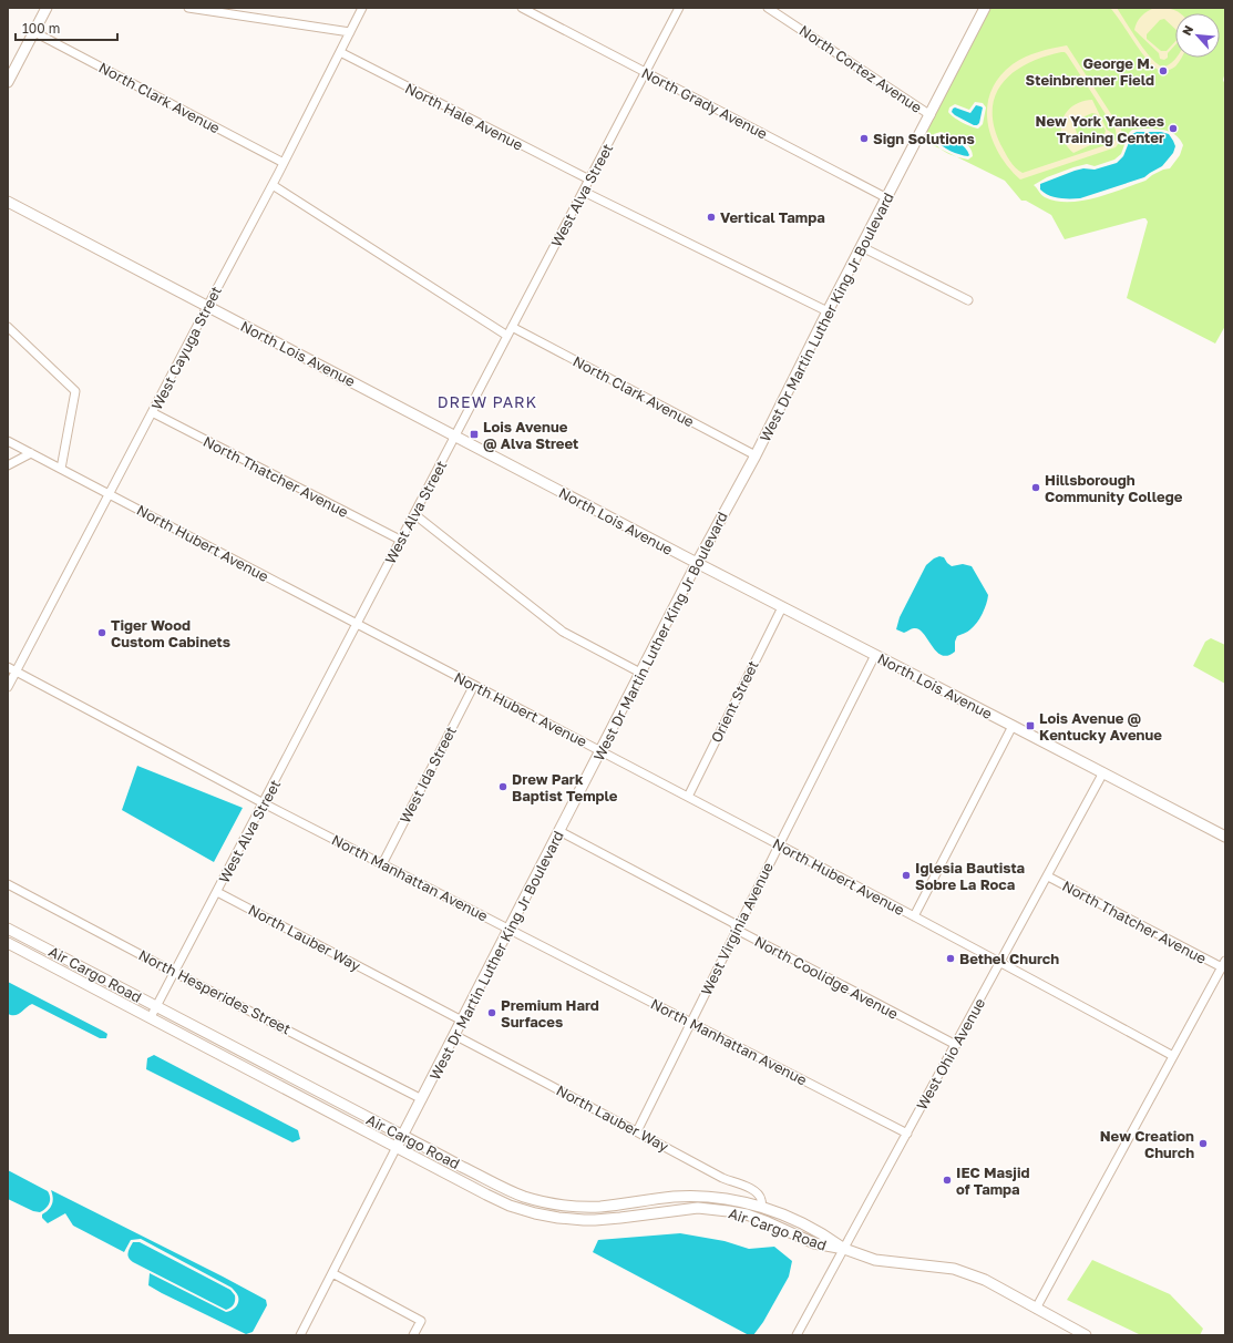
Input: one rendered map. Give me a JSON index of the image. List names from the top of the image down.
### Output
{
  "streets": {
    "street": [
      "North Cortez Avenue",
      "North Clark Avenue",
      "North Grady Avenue",
      "North Hale Avenue",
      "West Alva Street",
      "West Dr Martin Luther King Jr Boulevard",
      "West Cayuga Street",
      "North Lois Avenue",
      "North Thatcher Avenue",
      "North Hubert Avenue",
      "Orient Street",
      "West Ida Street",
      "North Manhattan Avenue",
      "West Virginia Avenue",
      "North Lauber Way",
      "Air Cargo Road",
      "North Coolidge Avenue",
      "North Hesperides Street",
      "West Ohio Avenue"
    ]
  },
  "crossings": [
    ["North Cortez Avenue", "West Dr Martin Luther King Jr Boulevard"],
    ["North Clark Avenue", "West Alva Street"],
    ["North Clark Avenue", "West Dr Martin Luther King Jr Boulevard"],
    ["North Clark Avenue", "West Cayuga Street"],
    ["North Grady Avenue", "West Alva Street"],
    ["North Grady Avenue", "West Dr Martin Luther King Jr Boulevard"],
    ["North Hale Avenue", "West Alva Street"],
    ["North Hale Avenue", "West Cayuga Street"],
    ["West Alva Street", "North Lois Avenue"],
    ["West Alva Street", "North Thatcher Avenue"],
    ["West Alva Street", "North Hubert Avenue"],
    ["West Alva Street", "North Manhattan Avenue"],
    ["West Alva Street", "North Lauber Way"],
    ["West Alva Street", "Air Cargo Road"],
    ["West Alva Street", "North Hesperides Street"],
    ["West Dr Martin Luther King Jr Boulevard", "North Lois Avenue"],
    ["West Dr Martin Luther King Jr Boulevard", "North Hubert Avenue"],
    ["West Dr Martin Luther King Jr Boulevard", "North Manhattan Avenue"],
    ["West Dr Martin Luther King Jr Boulevard", "North Lauber Way"],
    ["West Dr Martin Luther King Jr Boulevard", "Air Cargo Road"],
    ["West Dr Martin Luther King Jr Boulevard", "North Coolidge Avenue"],
    ["West Dr Martin Luther King Jr Boulevard", "North Hesperides Street"],
    ["West Cayuga Street", "North Lois Avenue"],
    ["West Cayuga Street", "North Thatcher Avenue"],
    ["West Cayuga Street", "North Hubert Avenue"],
    ["West Cayuga Street", "North Manhattan Avenue"],
    ["North Lois Avenue", "Orient Street"],
    ["North Lois Avenue", "West Virginia Avenue"],
    ["North Lois Avenue", "West Ohio Avenue"],
    ["North Thatcher Avenue", "West Ohio Avenue"],
    ["North Hubert Avenue", "Orient Street"],
    ["North Hubert Avenue", "West Ida Street"],
    ["North Hubert Avenue", "West Virginia Avenue"],
    ["North Hubert Avenue", "West Ohio Avenue"],
    ["West Ida Street", "North Manhattan Avenue"],
    ["North Manhattan Avenue", "West Virginia Avenue"],
    ["North Manhattan Avenue", "West Ohio Avenue"],
    ["West Virginia Avenue", "North Lauber Way"],
    ["West Virginia Avenue", "North Coolidge Avenue"],
    ["North Lauber Way", "Air Cargo Road"],
    ["Air Cargo Road", "West Ohio Avenue"],
    ["North Coolidge Avenue", "West Ohio Avenue"]
  ],
  "districts": ["DREW PARK"],
  "places": {
    "other": [
      "George M. Steinbrenner Field",
      "New York Yankees Training Center",
      "Sign Solutions",
      "Vertical Tampa",
      "Hillsborough Community College",
      "Tiger Wood Custom Cabinets",
      "Drew Park Baptist Temple",
      "Iglesia Bautista Sobre La Roca",
      "Bethel Church",
      "Premium Hard Surfaces",
      "New Creation Church",
      "IEC Masjid of Tampa"
    ],
    "transit": ["Lois Avenue @ Alva Street", "Lois Avenue @ Kentucky Avenue"]
  },
  "scale_bar": "100 m",
  "north": "top left"
}
